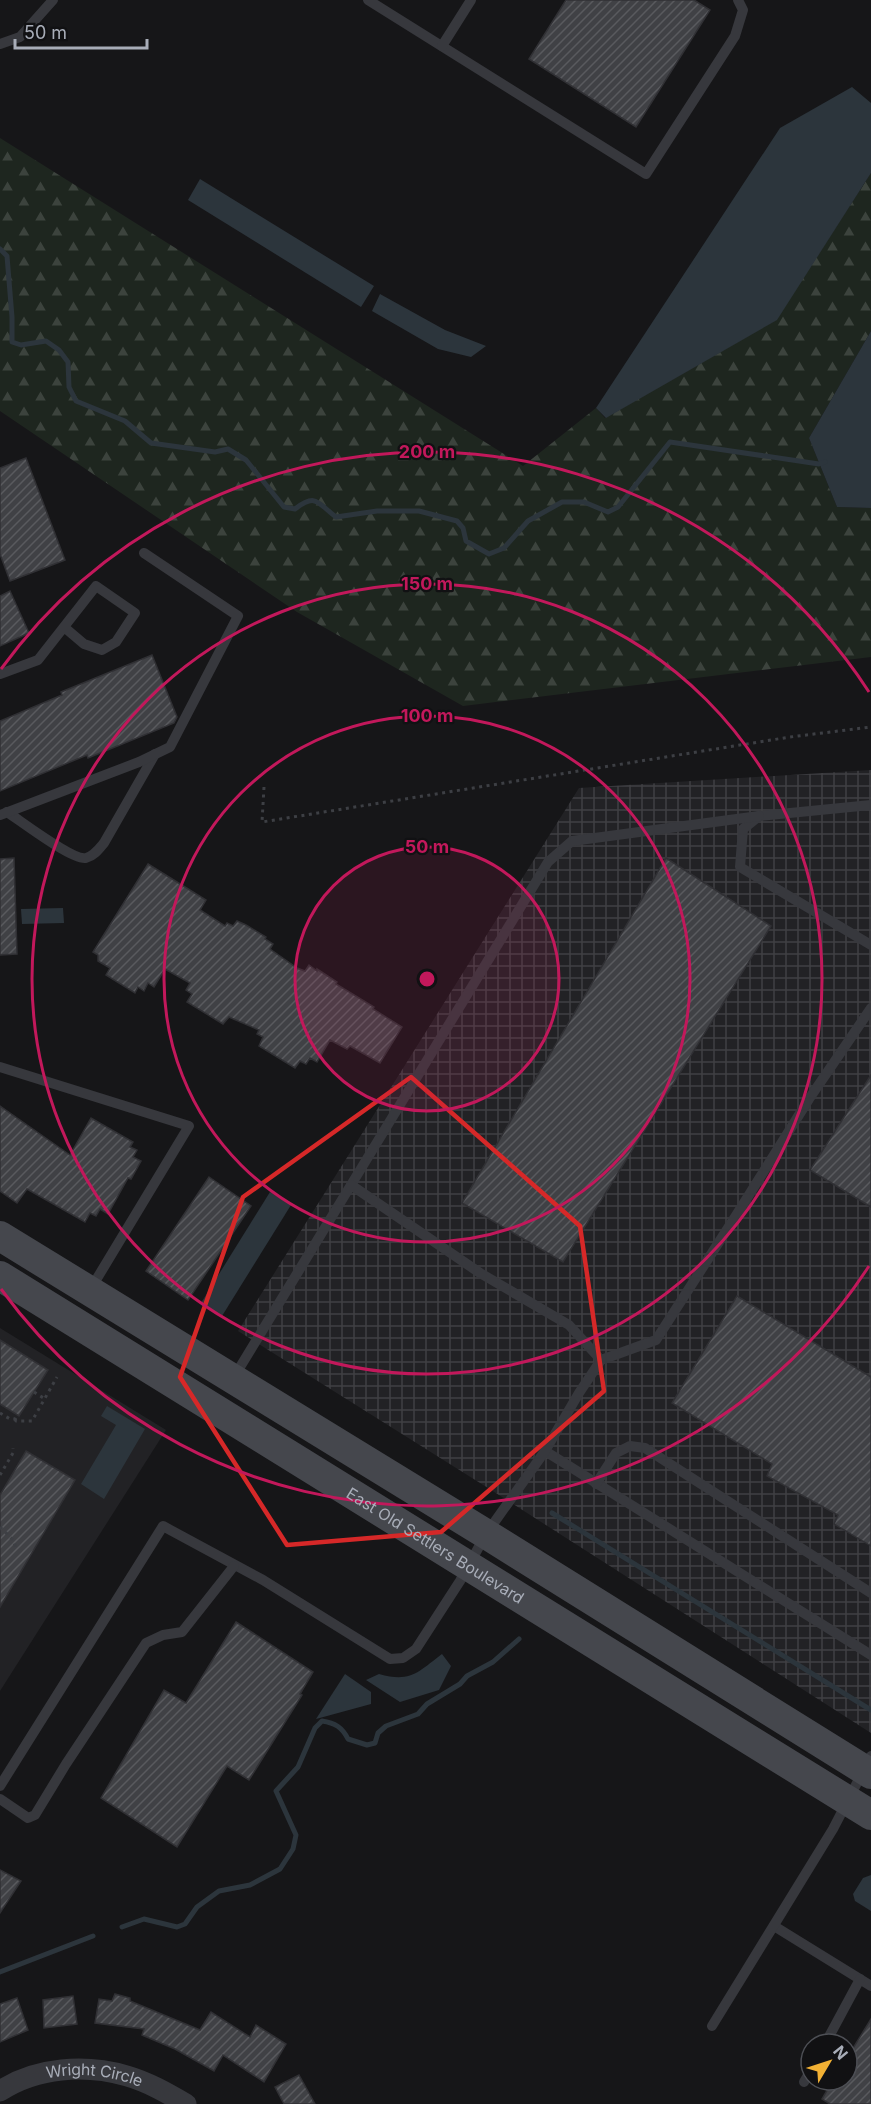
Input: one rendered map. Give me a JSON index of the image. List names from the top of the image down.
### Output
{
  "streets": {
    "main road": ["East Old Settlers Boulevard"],
    "street": ["Wright Circle"]
  },
  "scale_bar": "50 m",
  "north": "top right",
  "rings": [
    "200 m",
    "150 m",
    "100 m",
    "50 m"
  ]
}
